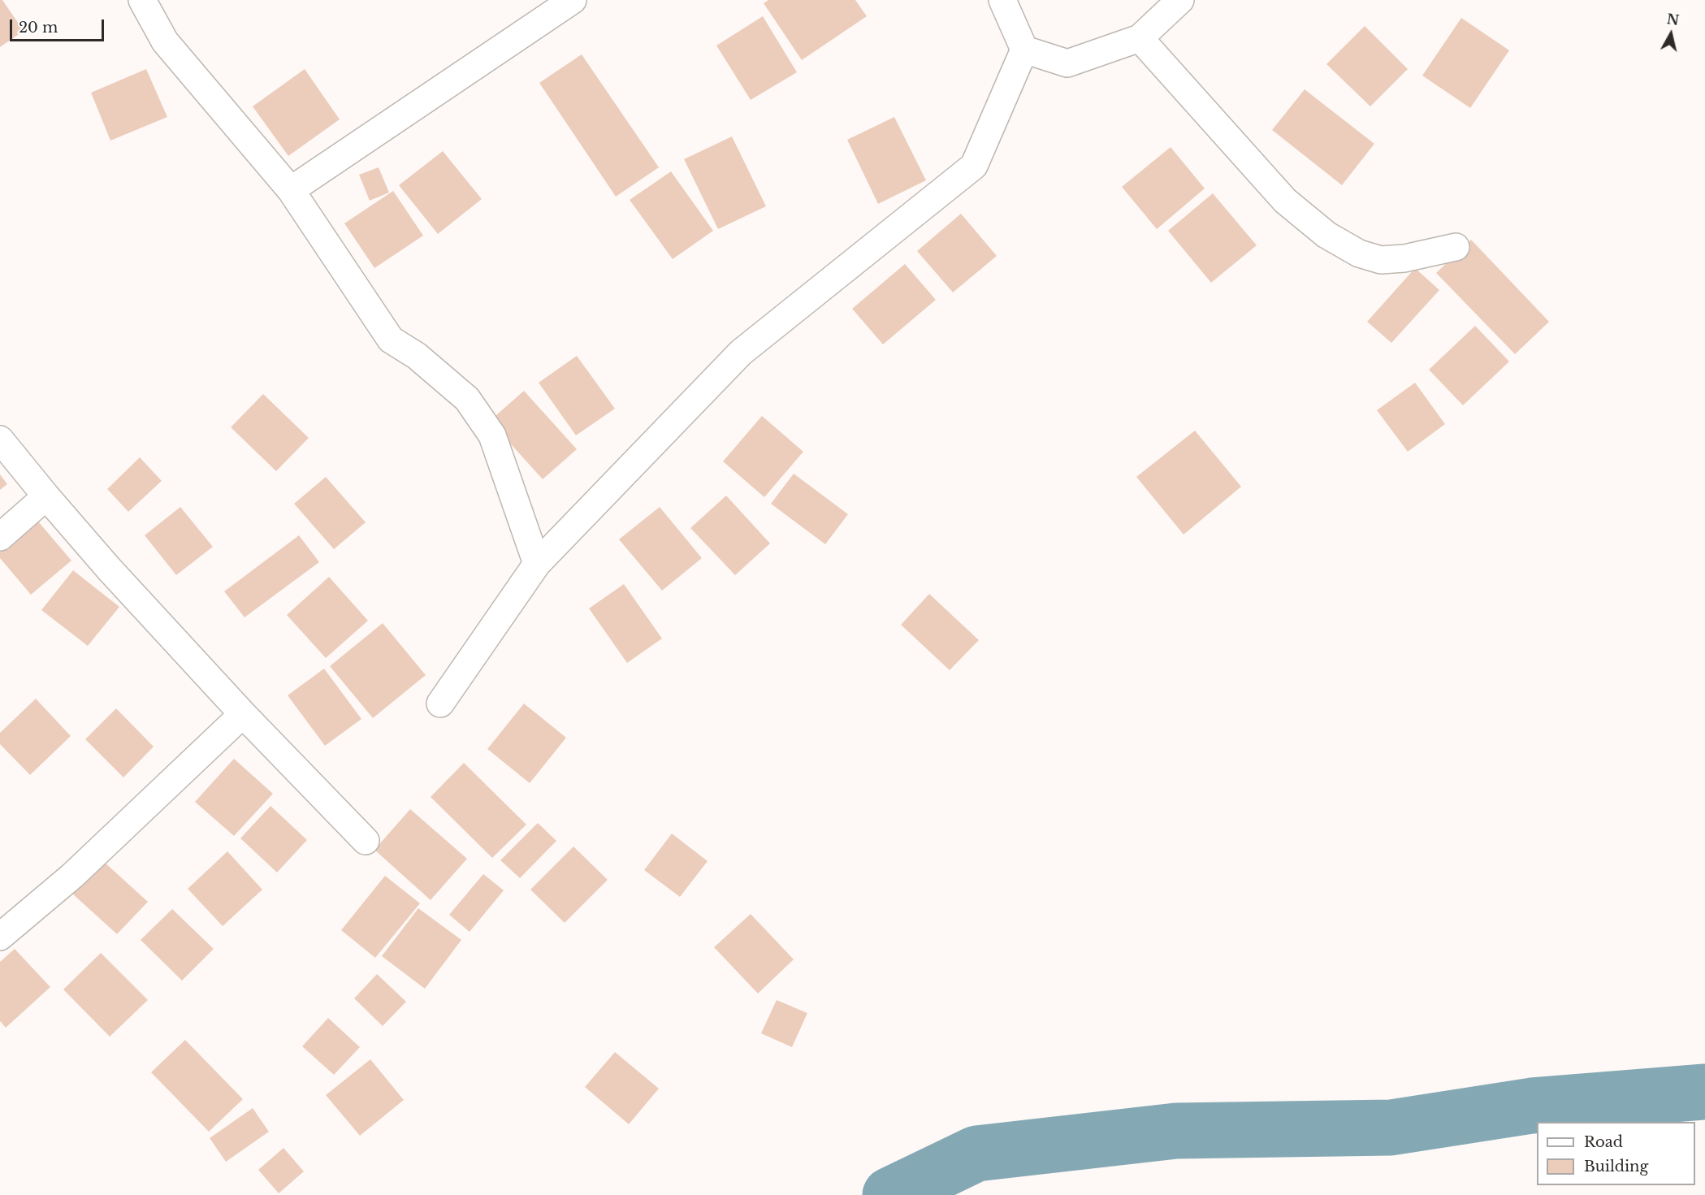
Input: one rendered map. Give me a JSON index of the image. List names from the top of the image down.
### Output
{
  "legend": ["Road", "Building"],
  "scale_bar": "20 m",
  "north": "top"
}
